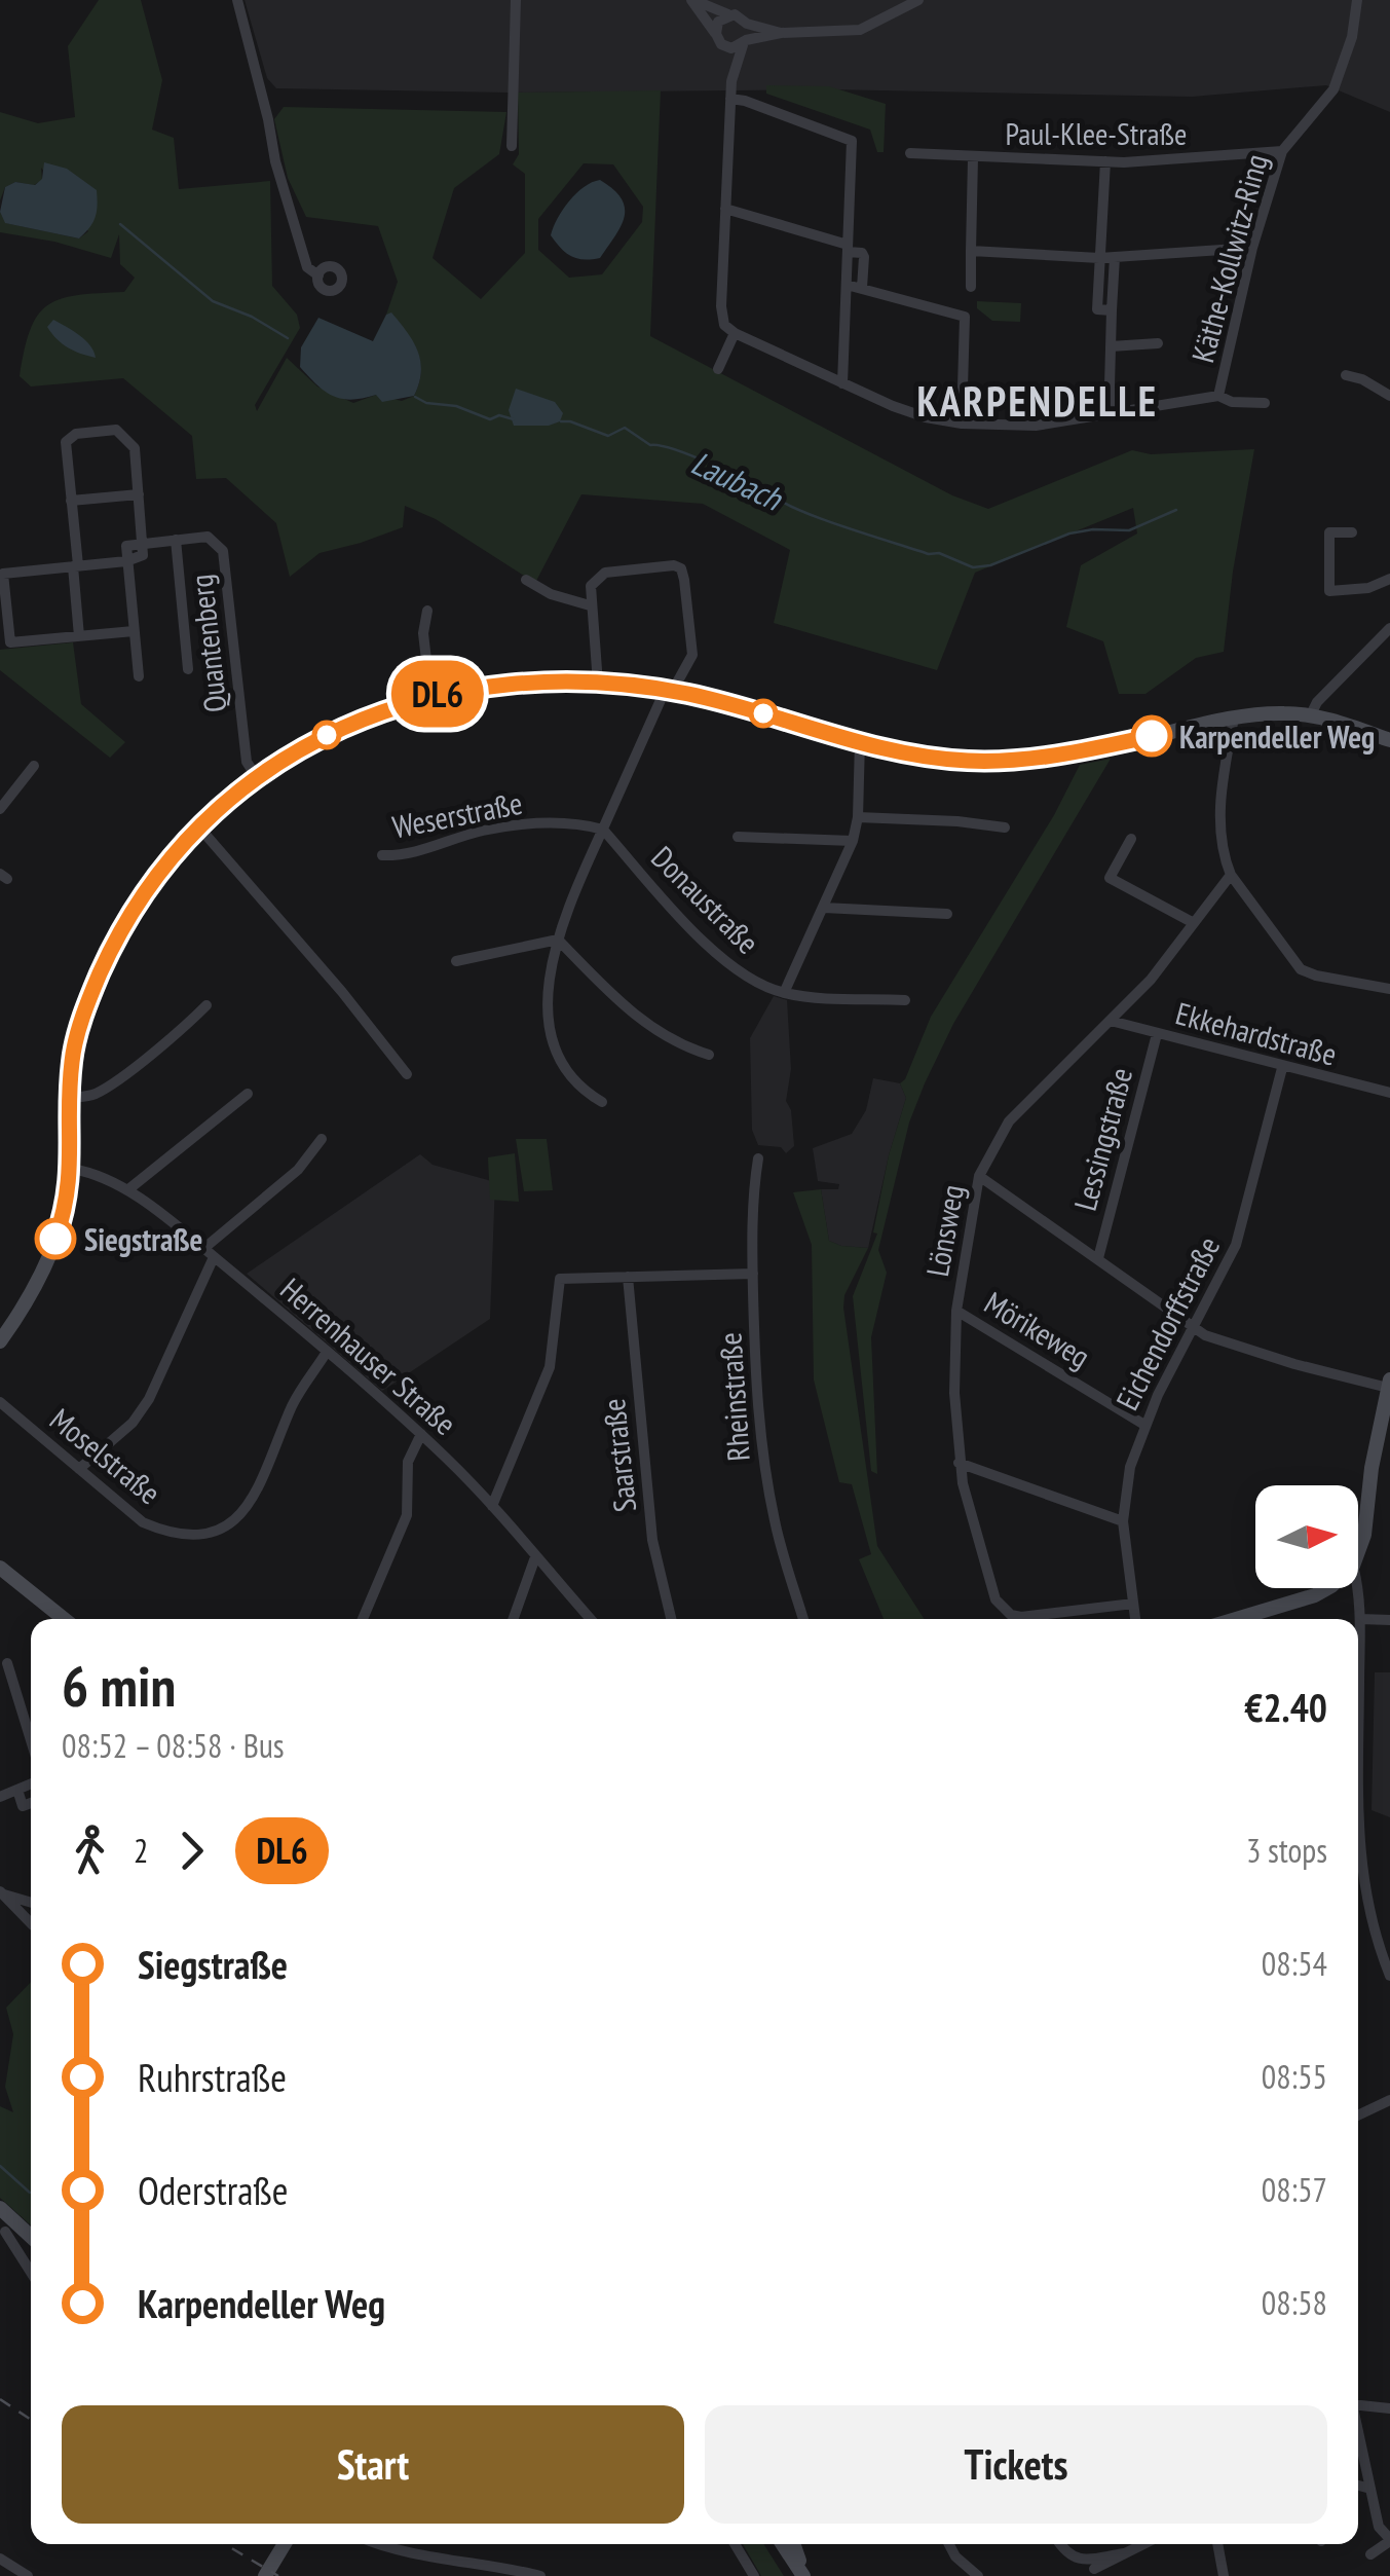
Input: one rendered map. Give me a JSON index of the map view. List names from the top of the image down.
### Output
{
  "streets": {
    "street": [
      "Paul-Klee-Straße",
      "Käthe-Kollwitz-Ring",
      "Quantenberg",
      "Weserstraße",
      "Donaustraße",
      "Ekkehardstraße",
      "Lessingstraße",
      "Lönsweg",
      "Eichendorffstraße",
      "Mörikeweg",
      "Herrenhauser Straße",
      "Rheinstraße",
      "Moselstraße",
      "Saarstraße"
    ]
  },
  "crossings": [
    ["Paul-Klee-Straße", "Käthe-Kollwitz-Ring"],
    ["Weserstraße", "Donaustraße"],
    ["Ekkehardstraße", "Lessingstraße"],
    ["Ekkehardstraße", "Lönsweg"],
    ["Ekkehardstraße", "Eichendorffstraße"],
    ["Lönsweg", "Eichendorffstraße"],
    ["Lönsweg", "Mörikeweg"],
    ["Eichendorffstraße", "Mörikeweg"],
    ["Herrenhauser Straße", "Moselstraße"]
  ],
  "districts": ["KARPENDELLE"],
  "water": ["Laubach"],
  "places": ["Karpendeller Weg", "Siegstraße"],
  "lines": ["bus line DL6"],
  "north": "right",
  "page": {
    "on_map": "DL6",
    "heading": ["6 min", "08:52 – 08:58 · Bus", "€2.40"],
    "legs": ["2", "DL6", "3 stops"],
    "list": [
      {
        "name": "Siegstraße",
        "value": "08:54"
      },
      {
        "name": "Ruhrstraße",
        "value": "08:55"
      },
      {
        "name": "Oderstraße",
        "value": "08:57"
      },
      {
        "name": "Karpendeller Weg",
        "value": "08:58"
      }
    ],
    "buttons": ["Start", "Tickets"]
  }
}
